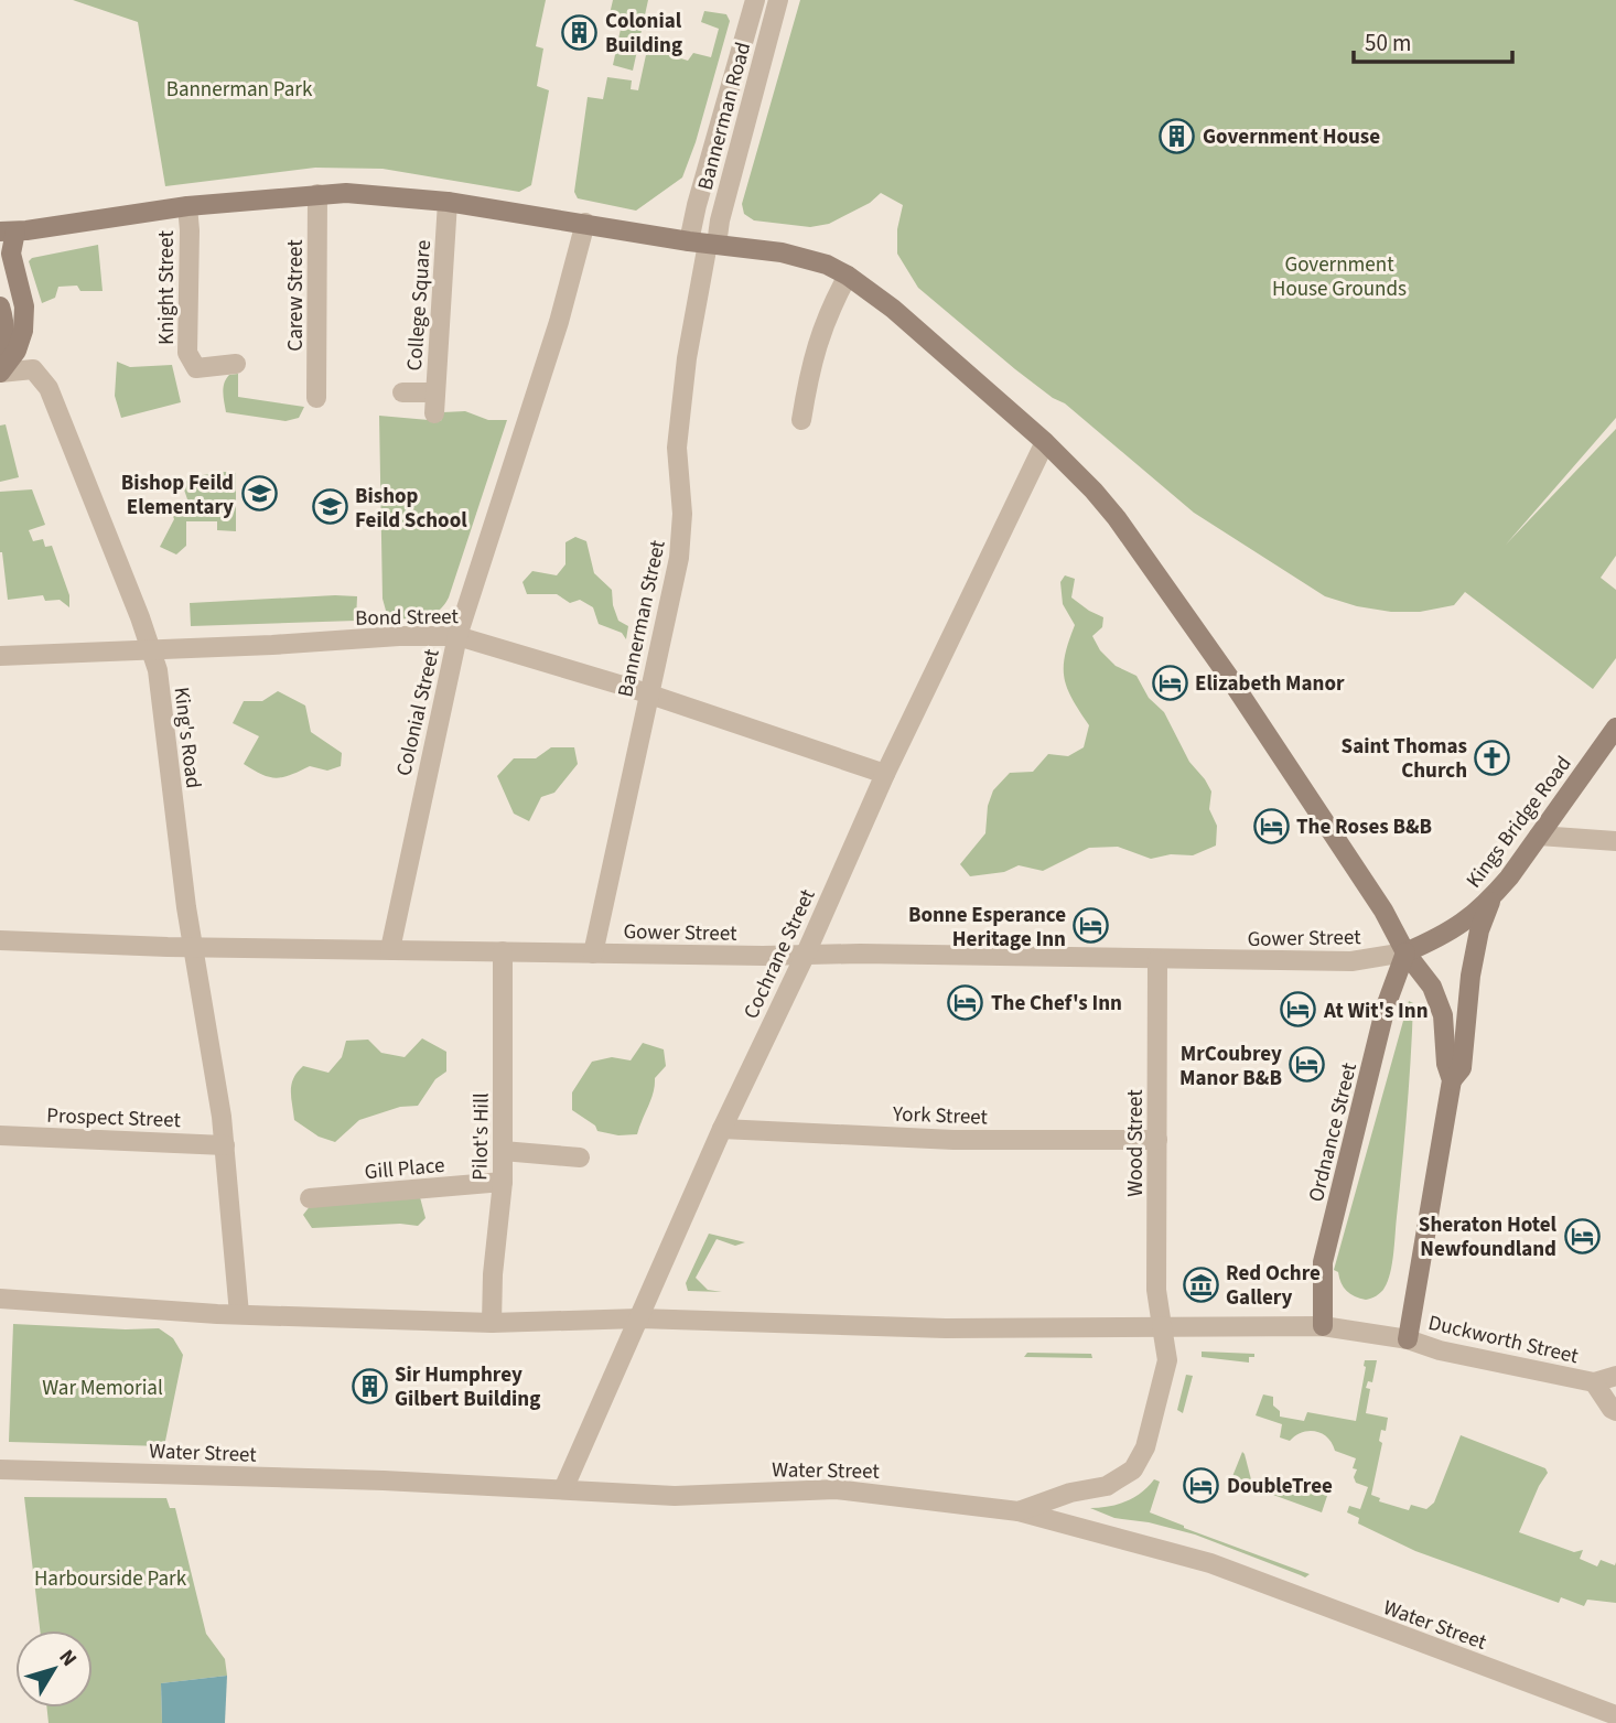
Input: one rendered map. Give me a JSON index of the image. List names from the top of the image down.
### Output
{
  "streets": {
    "main road": ["Kings Bridge Road", "Ordnance Street"],
    "street": [
      "Bannerman Road",
      "Knight Street",
      "Carew Street",
      "College Square",
      "Bond Street",
      "Bannerman Street",
      "Colonial Street",
      "King's Road",
      "Gower Street",
      "Cochrane Street",
      "York Street",
      "Prospect Street",
      "Pilot's Hill",
      "Wood Street",
      "Gill Place",
      "Duckworth Street",
      "Water Street"
    ]
  },
  "crossings": [
    ["Bannerman Road", "Bannerman Street"],
    ["Bond Street", "Bannerman Street"],
    ["Bond Street", "Colonial Street"],
    ["Bond Street", "King's Road"],
    ["Bond Street", "Cochrane Street"],
    ["Bannerman Street", "Gower Street"],
    ["Colonial Street", "Gower Street"],
    ["King's Road", "Gower Street"],
    ["King's Road", "Prospect Street"],
    ["King's Road", "Duckworth Street"],
    ["Kings Bridge Road", "Gower Street"],
    ["Kings Bridge Road", "Ordnance Street"],
    ["Gower Street", "Cochrane Street"],
    ["Gower Street", "Ordnance Street"],
    ["Gower Street", "Pilot's Hill"],
    ["Gower Street", "Wood Street"],
    ["Cochrane Street", "York Street"],
    ["Cochrane Street", "Duckworth Street"],
    ["Cochrane Street", "Water Street"],
    ["York Street", "Wood Street"],
    ["Ordnance Street", "Duckworth Street"],
    ["Pilot's Hill", "Gill Place"],
    ["Pilot's Hill", "Duckworth Street"],
    ["Wood Street", "Duckworth Street"],
    ["Wood Street", "Water Street"]
  ],
  "parks": [
    "Bannerman Park",
    "Government House Grounds",
    "War Memorial",
    "Harbourside Park"
  ],
  "places": {
    "building": ["Colonial Building", "Government House", "Sir Humphrey Gilbert Building"],
    "school or university": ["Bishop Feild Elementary", "Bishop Feild School"],
    "hotel": [
      "Elizabeth Manor",
      "The Roses B&B",
      "Bonne Esperance Heritage Inn",
      "The Chef's Inn",
      "At Wit's Inn",
      "MrCoubrey Manor B&B",
      "Sheraton Hotel Newfoundland",
      "DoubleTree"
    ],
    "church": ["Saint Thomas Church"],
    "museum": ["Red Ochre Gallery"]
  },
  "scale_bar": "50 m",
  "north": "top right"
}
